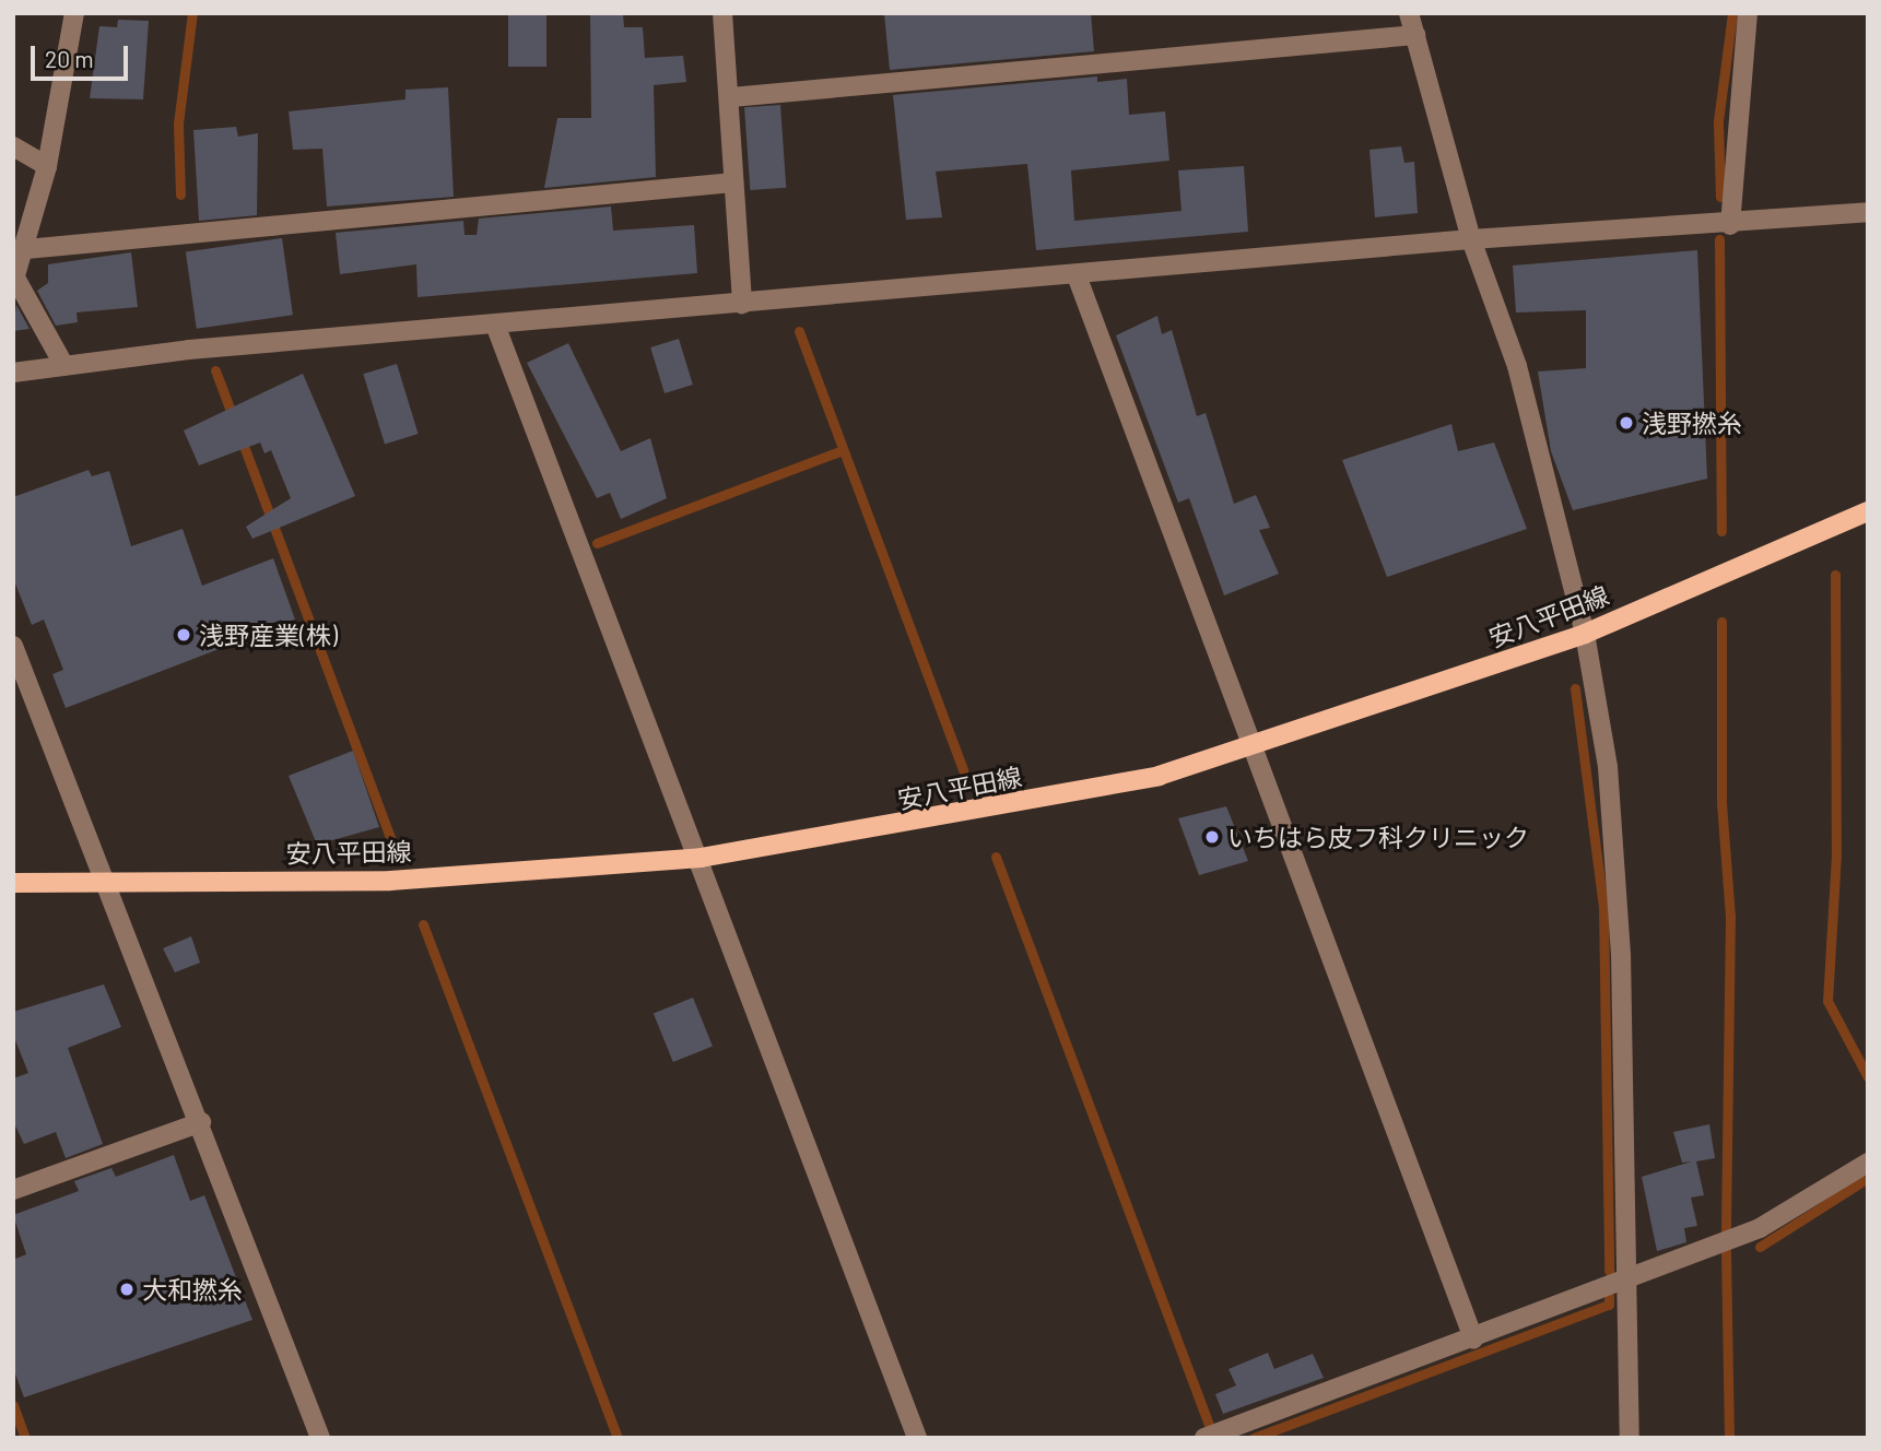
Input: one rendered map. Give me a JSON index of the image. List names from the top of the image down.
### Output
{
  "streets": {
    "main road": ["安八平田線"]
  },
  "places": [
    "浅野撚糸",
    "浅野産業(株)",
    "いちはら皮フ科クリニック",
    "大和撚糸"
  ],
  "scale_bar": "20 m"
}
